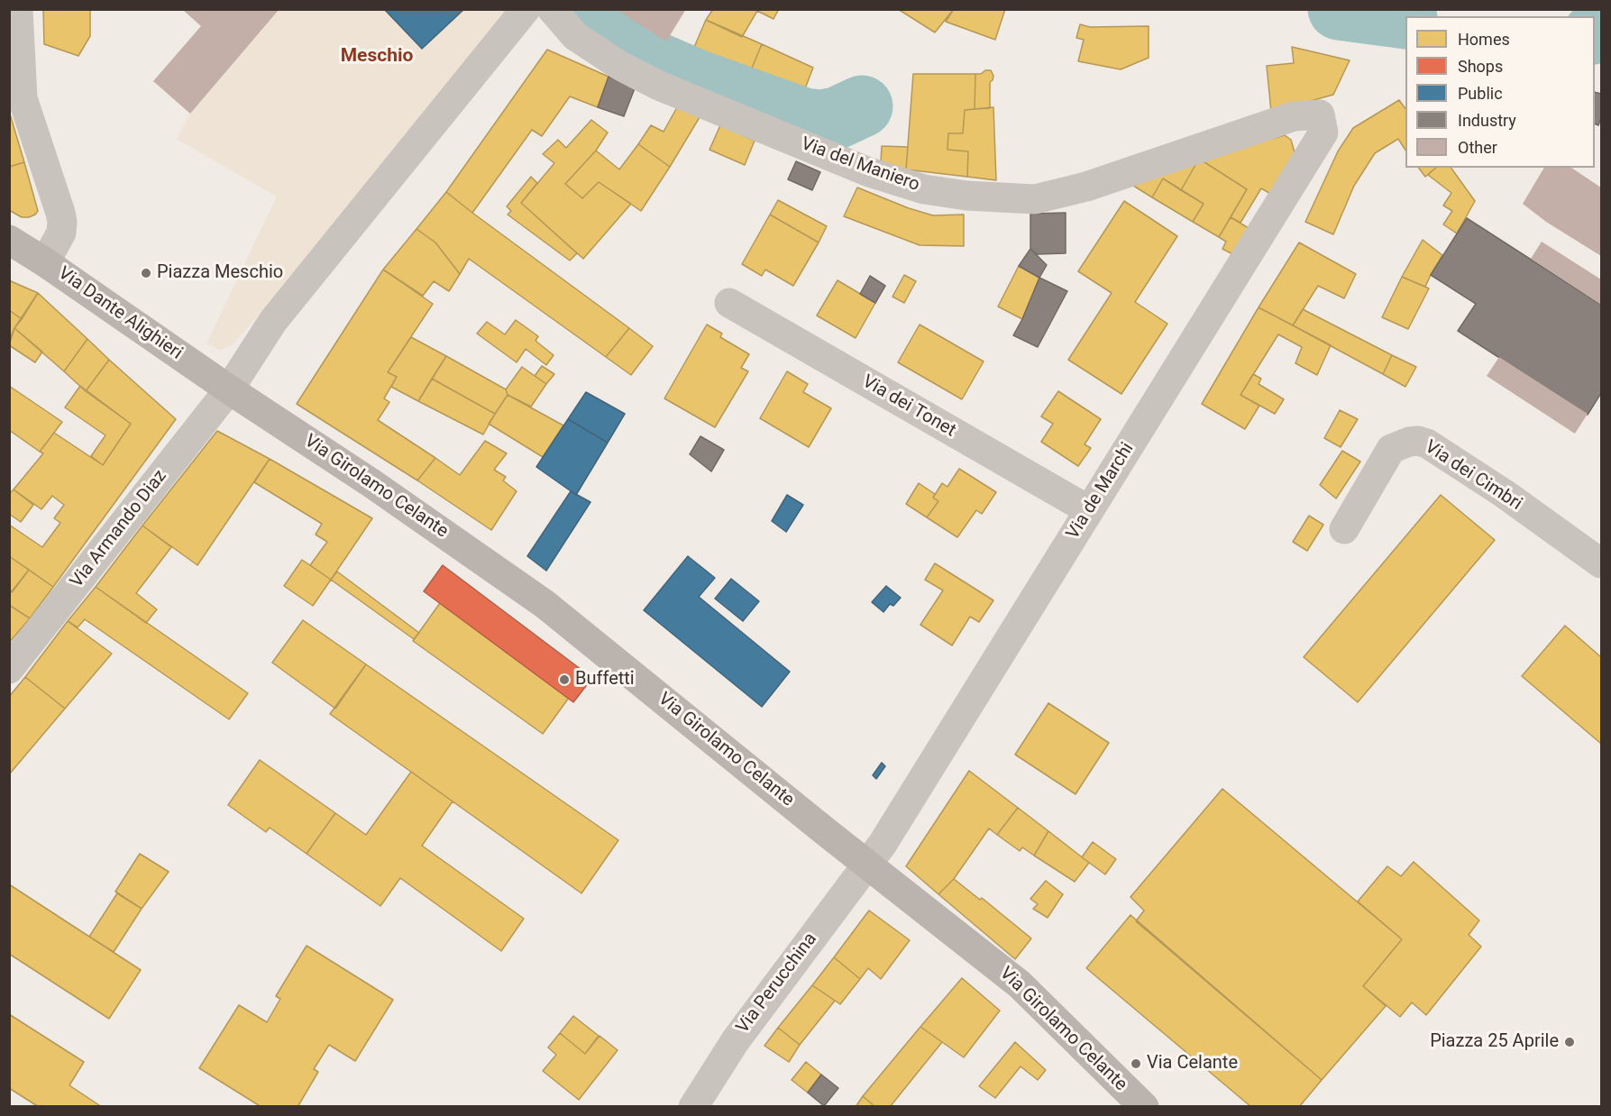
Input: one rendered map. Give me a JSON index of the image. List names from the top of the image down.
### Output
{
  "streets": {
    "main road": ["Via Dante Alighieri", "Via Girolamo Celante"],
    "street": [
      "Via del Maniero",
      "Via dei Tonet",
      "Via dei Cimbri",
      "Via de Marchi",
      "Via Armando Diaz",
      "Via Perucchina"
    ]
  },
  "crossings": [
    ["Via del Maniero", "Via de Marchi"],
    ["Via Dante Alighieri", "Via Girolamo Celante"],
    ["Via Dante Alighieri", "Via Armando Diaz"],
    ["Via dei Tonet", "Via de Marchi"],
    ["Via Girolamo Celante", "Via de Marchi"],
    ["Via Girolamo Celante", "Via Armando Diaz"],
    ["Via Girolamo Celante", "Via Perucchina"],
    ["Via de Marchi", "Via Perucchina"]
  ],
  "districts": ["Meschio"],
  "places": [
    "Piazza Meschio",
    "Buffetti",
    "Piazza 25 Aprile",
    "Via Celante"
  ],
  "legend": [
    "Homes",
    "Shops",
    "Public",
    "Industry",
    "Other"
  ]
}
